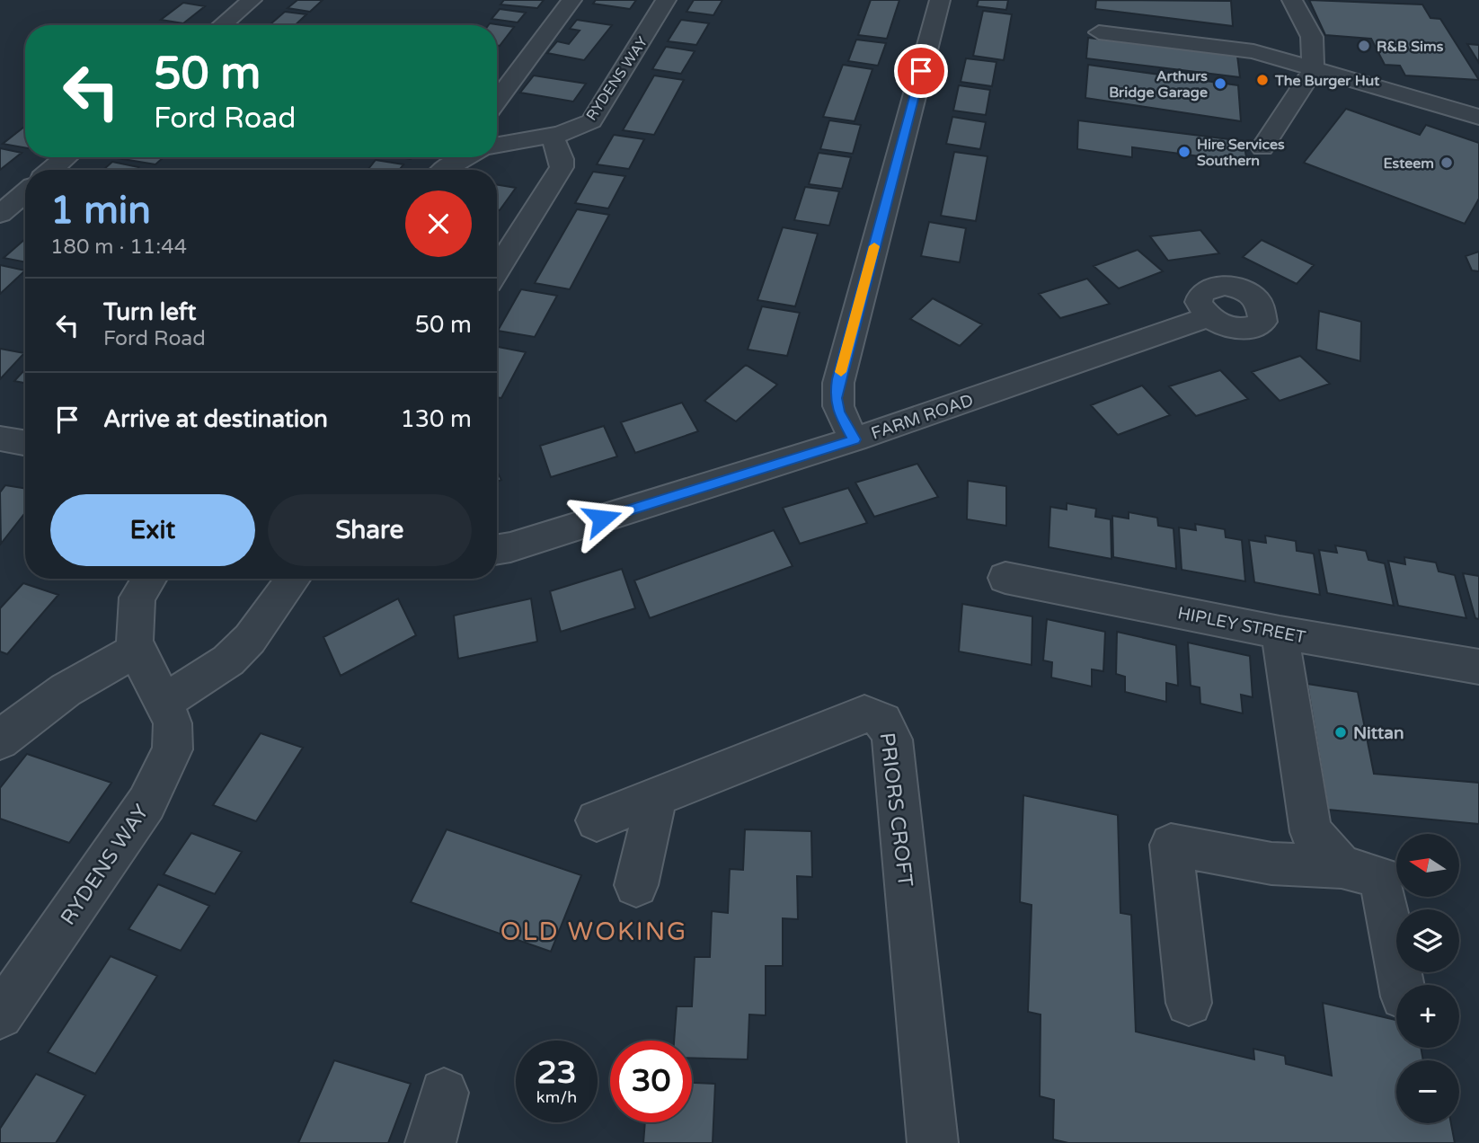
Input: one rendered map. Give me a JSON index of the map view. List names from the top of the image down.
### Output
{
  "streets": {
    "street": [
      "RYDENS WAY",
      "FARM ROAD",
      "HIPLEY STREET",
      "PRIORS CROFT"
    ]
  },
  "districts": ["OLD WOKING"],
  "places": [
    "R&B Sims",
    "The Burger Hut",
    "Arthurs Bridge Garage",
    "Hire Services Southern",
    "Esteem",
    "Nittan"
  ],
  "north": "left",
  "page": {
    "turn": ["50 m", "Ford Road"],
    "heading": ["1 min", "180 m · 11:44"],
    "list": [
      {
        "name": "Turn left",
        "note": "Ford Road",
        "value": "50 m"
      },
      {
        "name": "Arrive at destination",
        "value": "130 m"
      }
    ],
    "buttons": ["Exit", "Share"],
    "map_buttons": ["+", "−"],
    "speed": "23 km/h",
    "limit": "30"
  }
}
